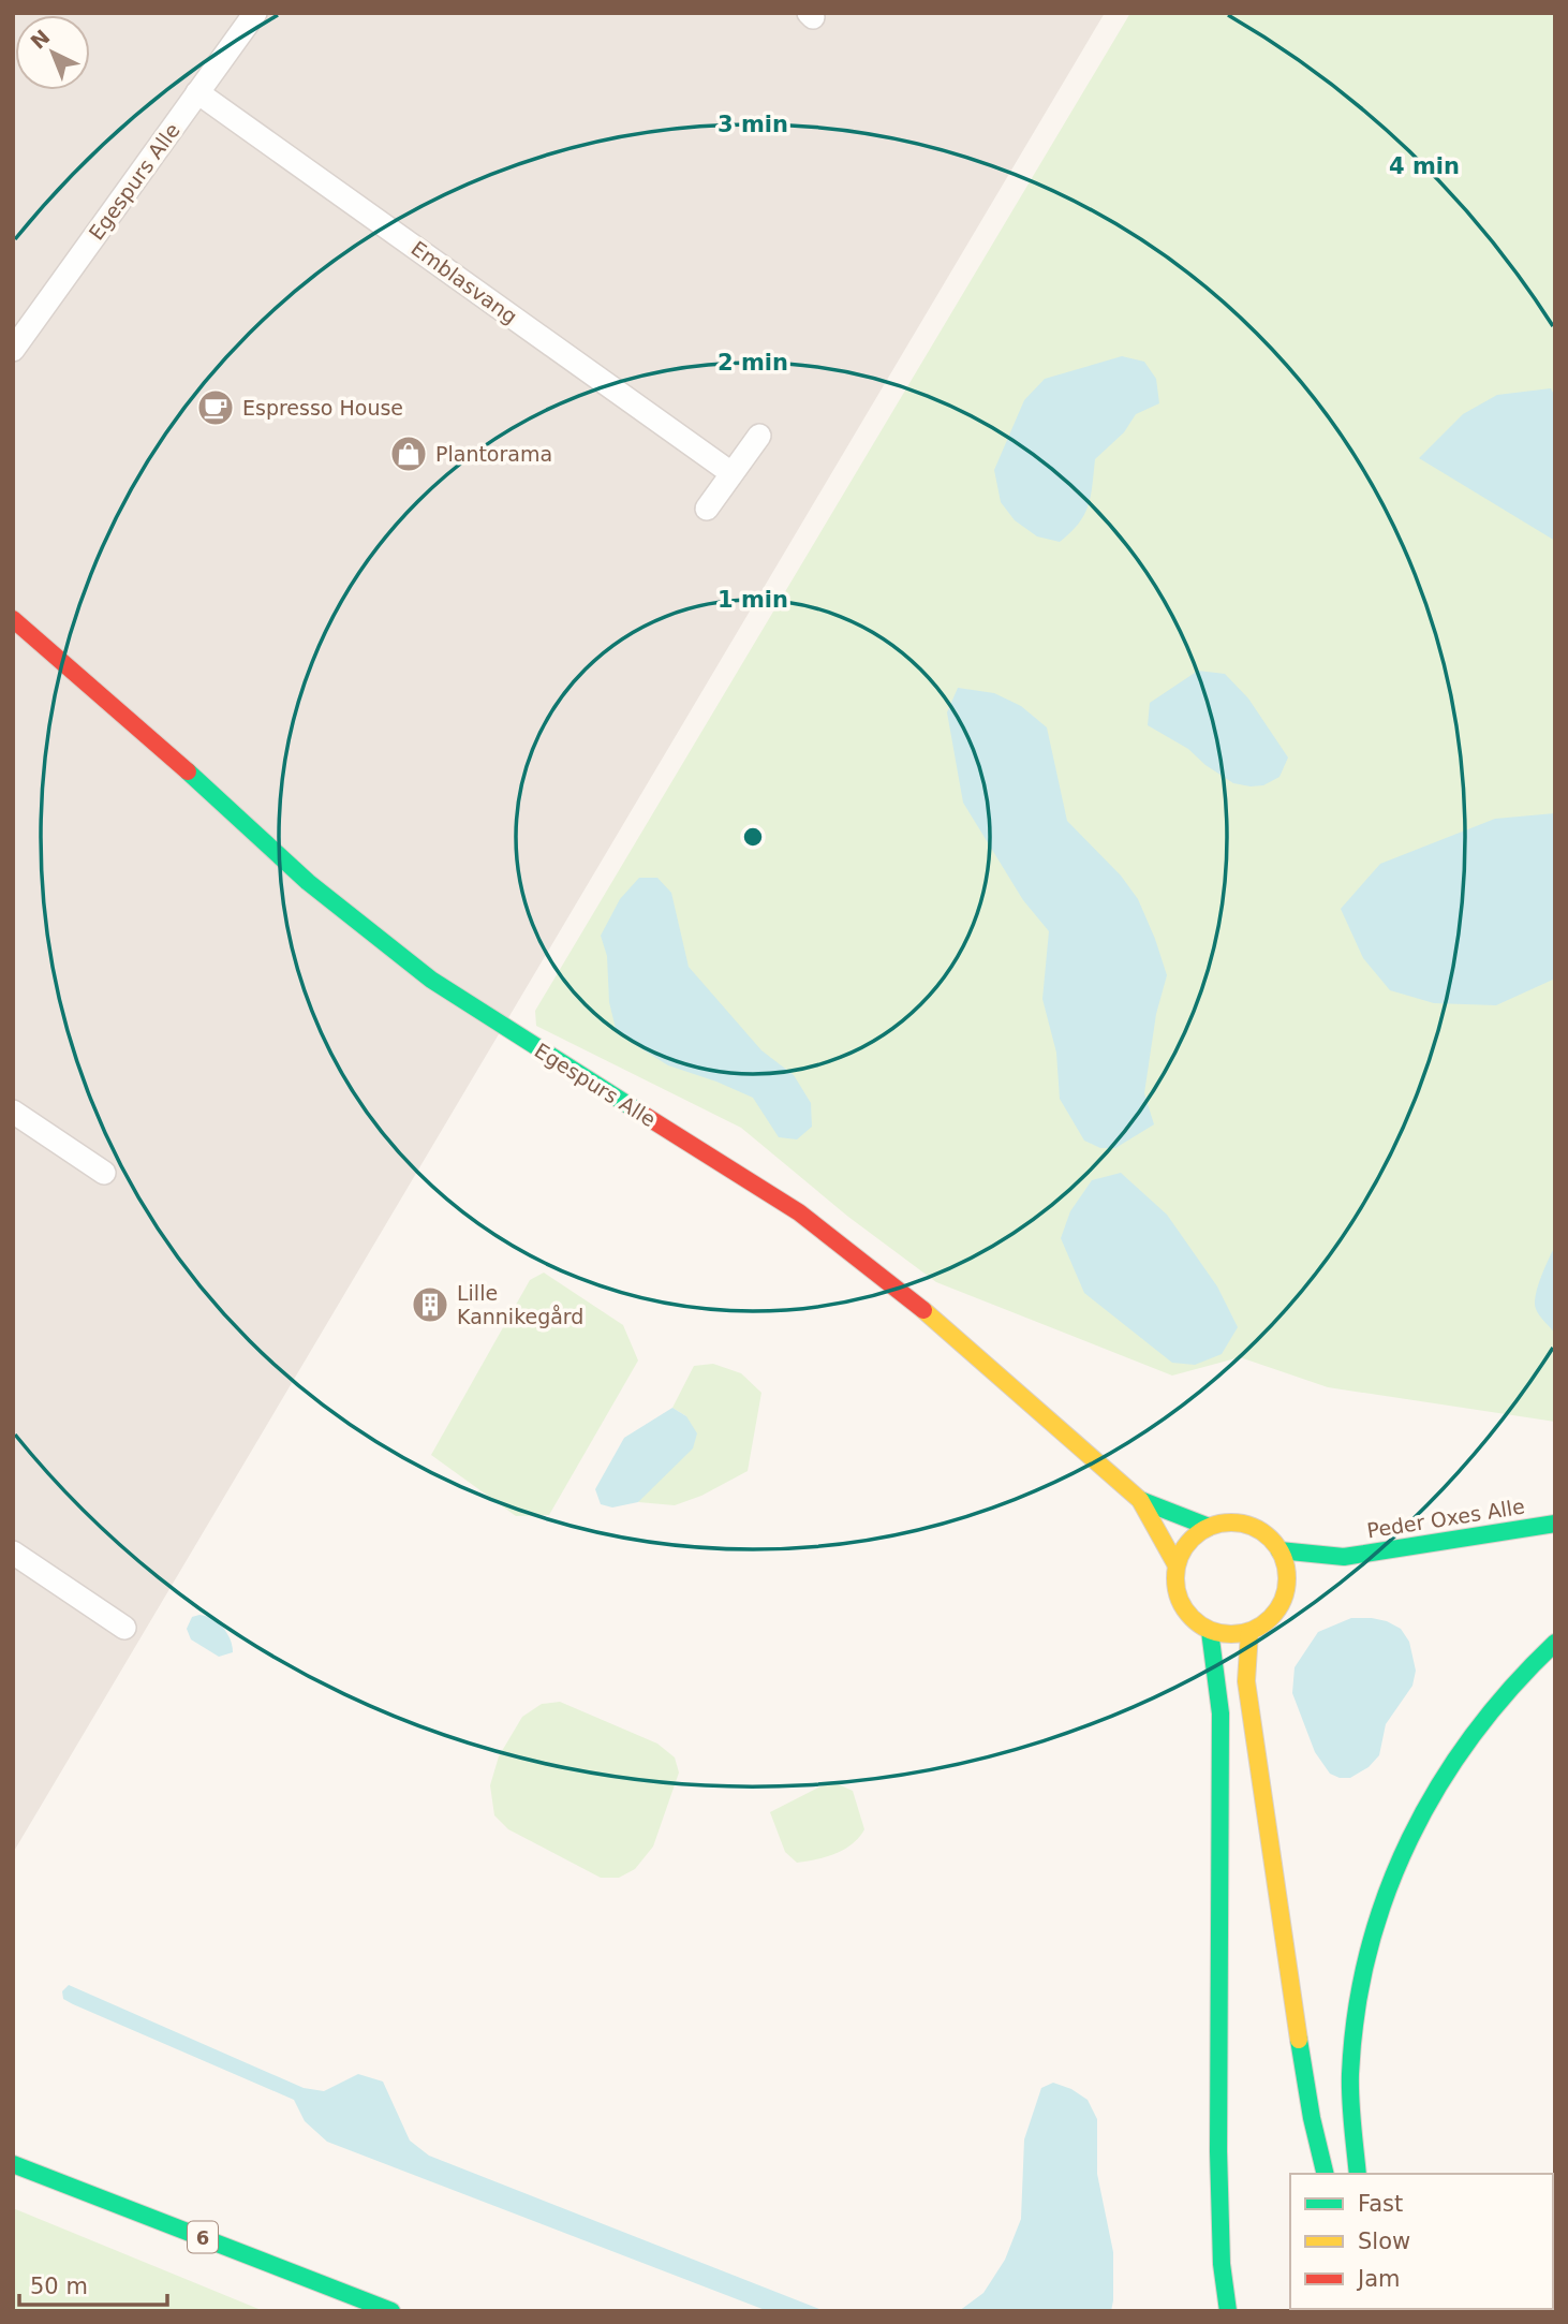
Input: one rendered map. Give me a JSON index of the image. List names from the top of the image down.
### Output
{
  "streets": {
    "main road": ["Egespurs Alle", "Peder Oxes Alle", "6"],
    "street": ["Emblasvang"]
  },
  "crossings": [
    ["Egespurs Alle", "Emblasvang"],
    ["Egespurs Alle", "Peder Oxes Alle"]
  ],
  "places": {
    "cafe": ["Espresso House"],
    "shop": ["Plantorama"],
    "building": ["Lille Kannikegård"]
  },
  "legend": ["Fast", "Slow", "Jam"],
  "scale_bar": "50 m",
  "north": "top left",
  "rings": [
    "3 min",
    "4 min",
    "2 min",
    "1 min"
  ]
}
